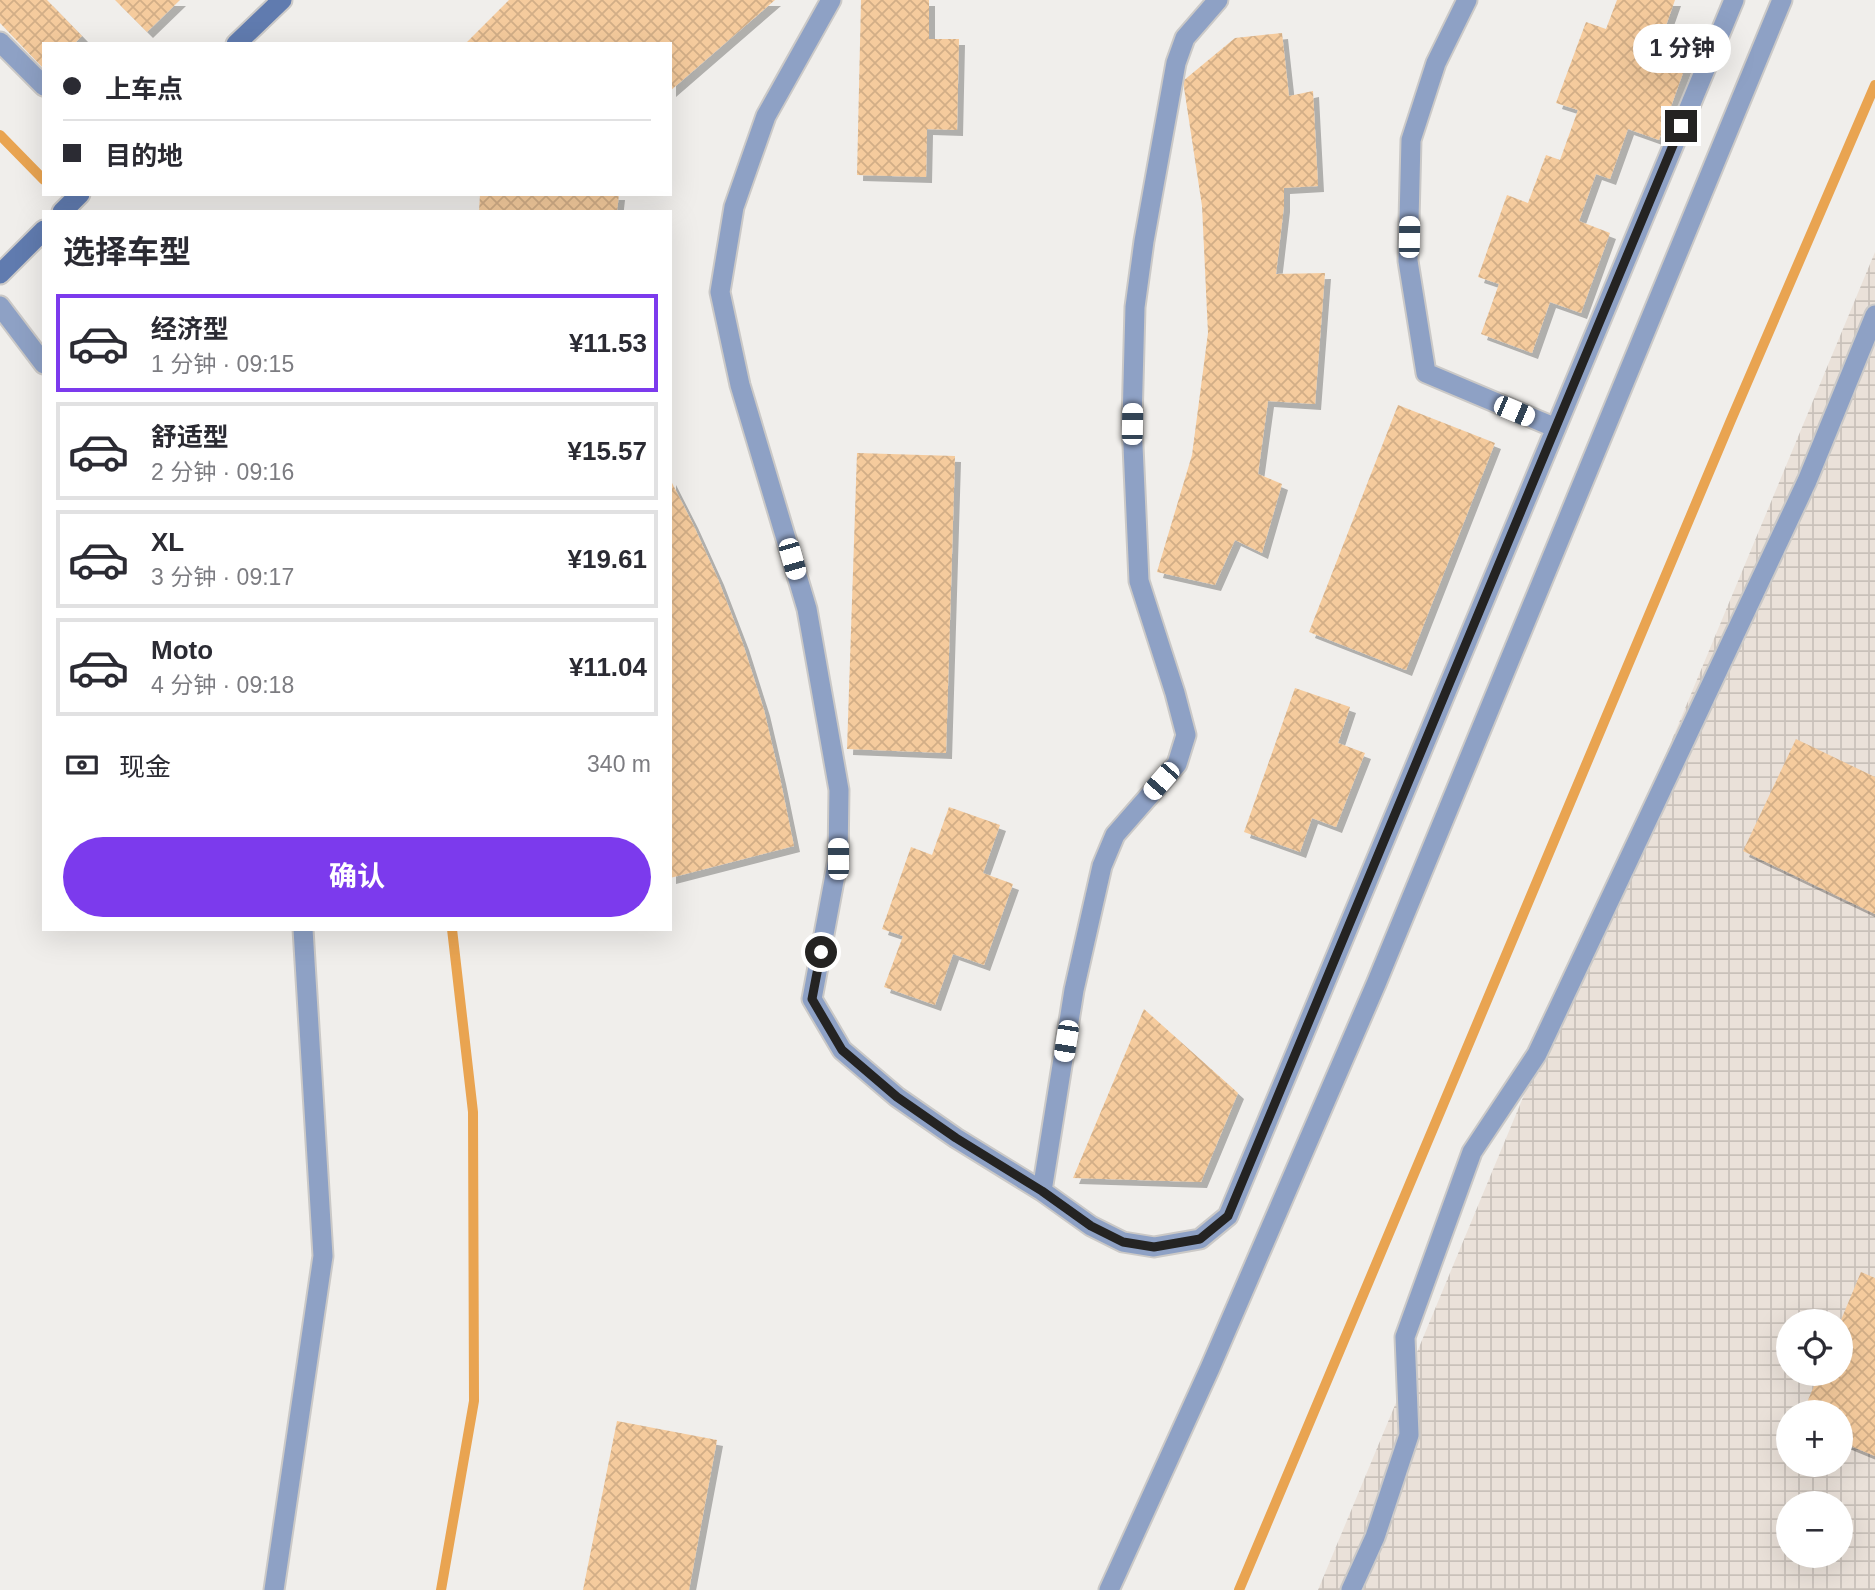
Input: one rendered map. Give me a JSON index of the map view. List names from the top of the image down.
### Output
{
  "page": {
    "bubble": "1 分钟",
    "banner": ["上车点", "目的地"],
    "heading": "选择车型",
    "list": [
      {
        "name": "经济型",
        "note": "1 分钟 · 09:15",
        "value": "¥11.53"
      },
      {
        "name": "舒适型",
        "note": "2 分钟 · 09:16",
        "value": "¥15.57"
      },
      {
        "name": "XL",
        "note": "3 分钟 · 09:17",
        "value": "¥19.61"
      },
      {
        "name": "Moto",
        "note": "4 分钟 · 09:18",
        "value": "¥11.04"
      }
    ],
    "pay": ["现金", "340 m"],
    "buttons": "确认",
    "map_buttons": ["+", "−"]
  }
}
